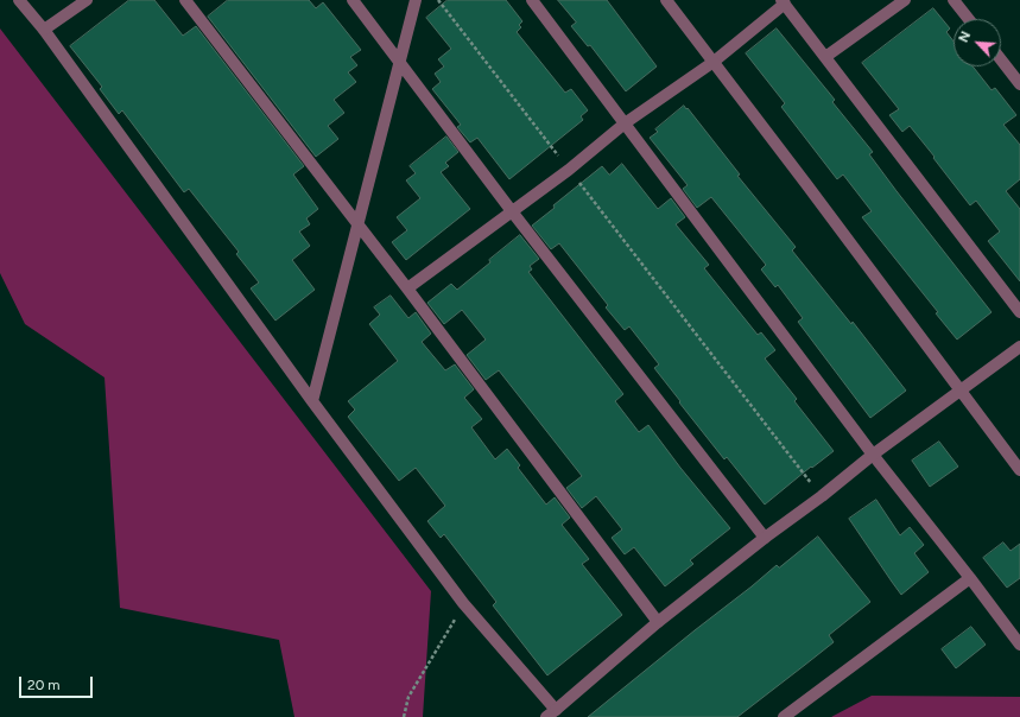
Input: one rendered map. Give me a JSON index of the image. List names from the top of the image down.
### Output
{
  "scale_bar": "20 m",
  "north": "top left"
}
